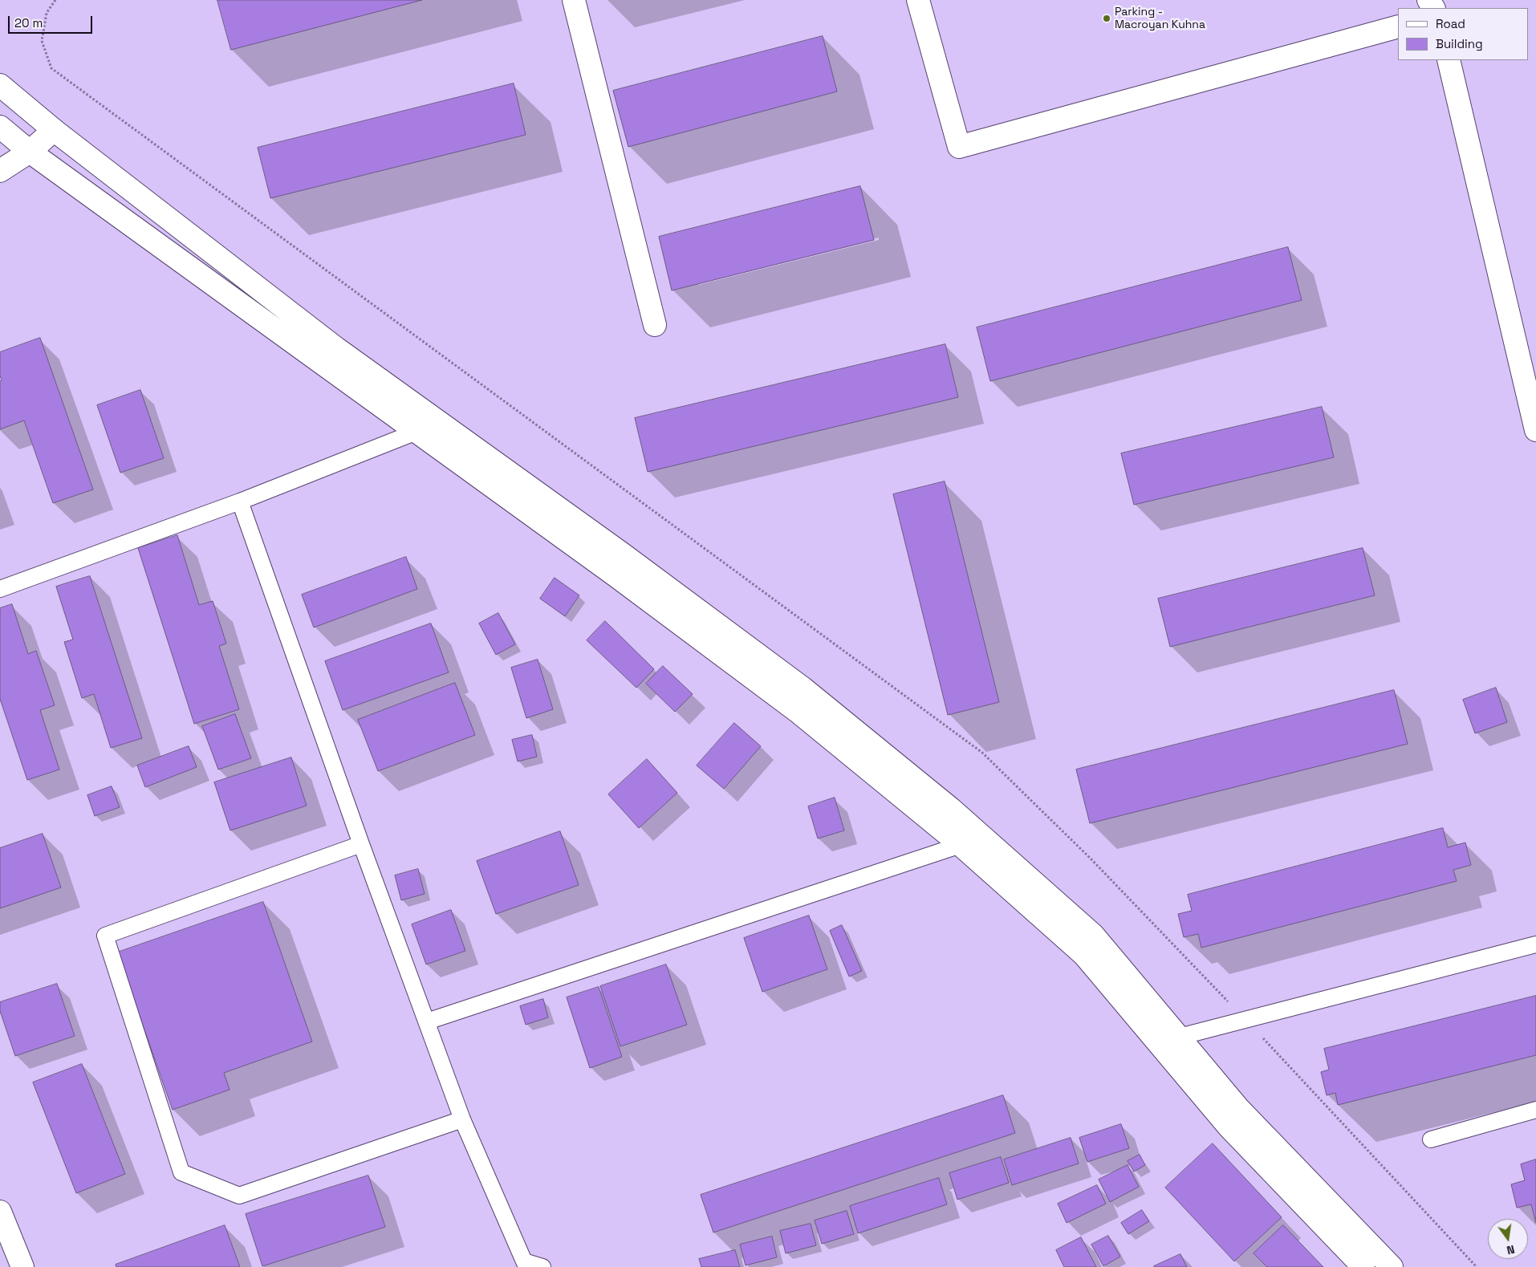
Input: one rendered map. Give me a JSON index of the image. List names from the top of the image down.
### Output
{
  "places": ["Parking - Macroyan Kuhna"],
  "legend": ["Road", "Building"],
  "scale_bar": "20 m",
  "north": "bottom"
}
